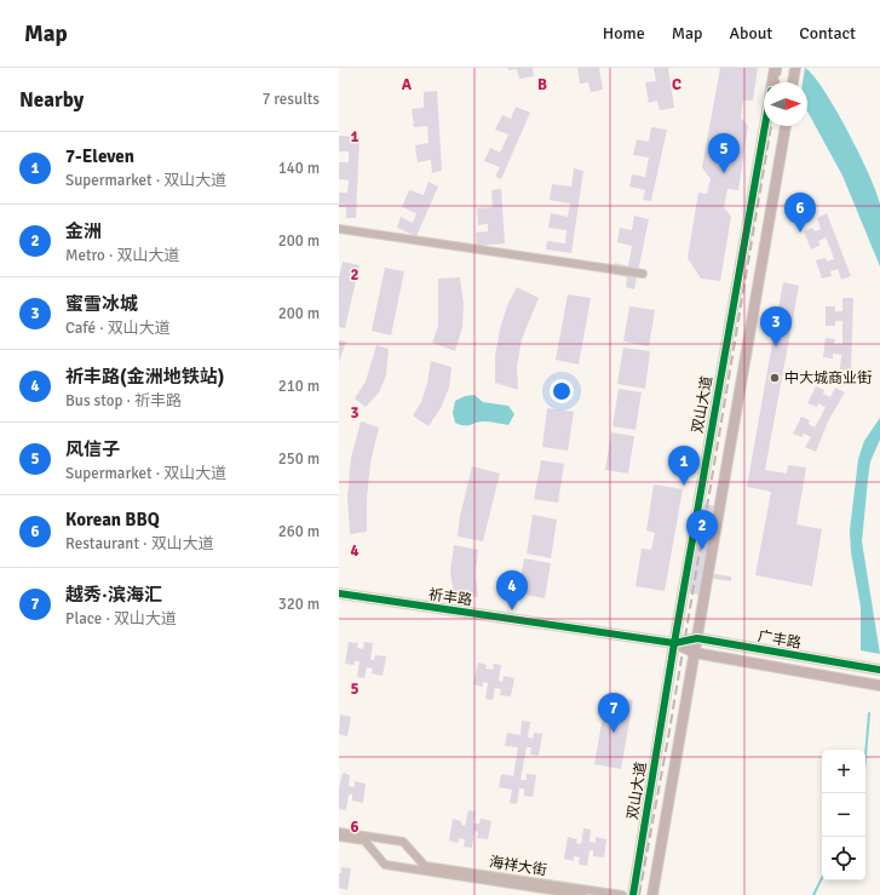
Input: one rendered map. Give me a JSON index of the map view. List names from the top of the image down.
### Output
{
  "streets": {
    "street": [
      "双山大道",
      "祈丰路",
      "广丰路",
      "海祥大街"
    ]
  },
  "crossings": [
    ["双山大道", "祈丰路"],
    ["双山大道", "广丰路"],
    ["祈丰路", "广丰路"]
  ],
  "places": ["中大城商业街"],
  "north": "right",
  "page": {
    "header": "Map",
    "nav": [
      "Home",
      "Map",
      "About",
      "Contact"
    ],
    "heading": ["Nearby", "7 results"],
    "list": [
      {
        "mark": "1",
        "name": "7-Eleven",
        "note": "Supermarket · 双山大道",
        "value": "140 m"
      },
      {
        "mark": "2",
        "name": "金洲",
        "note": "Metro · 双山大道",
        "value": "200 m"
      },
      {
        "mark": "3",
        "name": "蜜雪冰城",
        "note": "Café · 双山大道",
        "value": "200 m"
      },
      {
        "mark": "4",
        "name": "祈丰路(金洲地铁站)",
        "note": "Bus stop · 祈丰路",
        "value": "210 m"
      },
      {
        "mark": "5",
        "name": "风信子",
        "note": "Supermarket · 双山大道",
        "value": "250 m"
      },
      {
        "mark": "6",
        "name": "Korean BBQ",
        "note": "Restaurant · 双山大道",
        "value": "260 m"
      },
      {
        "mark": "7",
        "name": "越秀·滨海汇",
        "note": "Place · 双山大道",
        "value": "320 m"
      }
    ],
    "pins": [
      "5",
      "6",
      "3",
      "1",
      "2",
      "4",
      "7"
    ],
    "map_buttons": ["+", "−"]
  },
  "grid": {
    "columns": ["A", "B", "C"],
    "rows": [
      "1",
      "2",
      "3",
      "4",
      "5",
      "6"
    ]
  }
}
